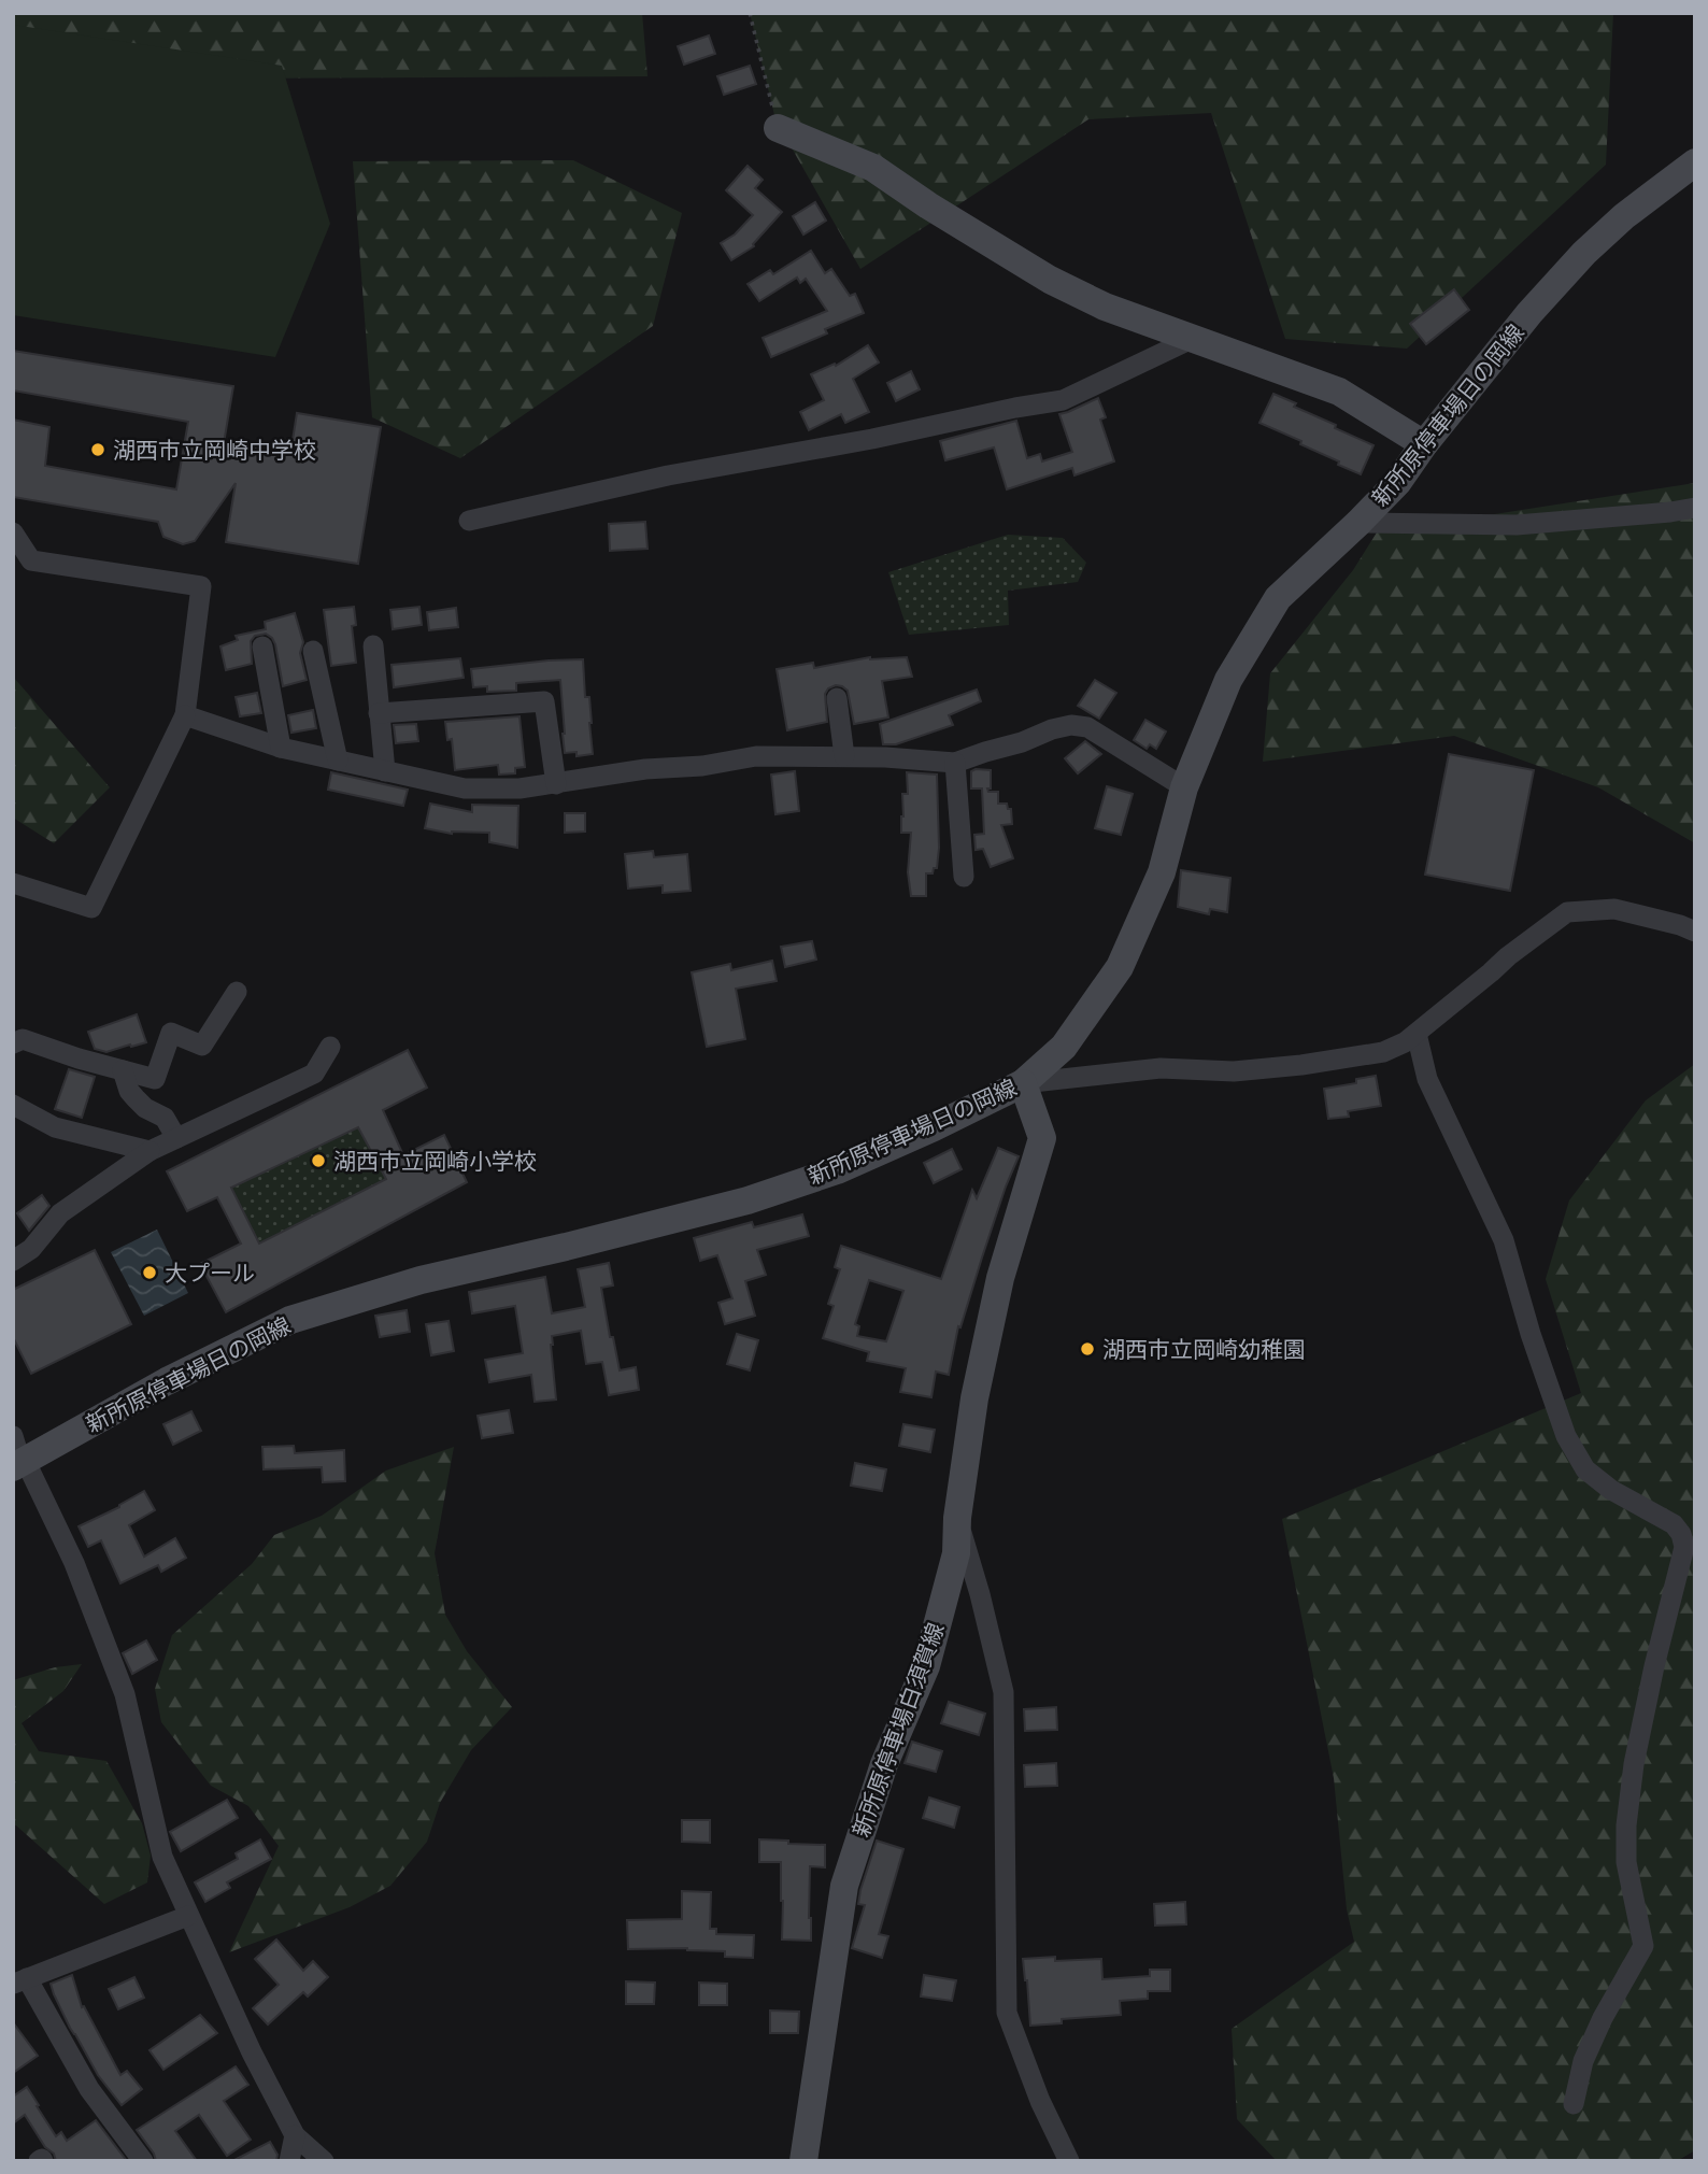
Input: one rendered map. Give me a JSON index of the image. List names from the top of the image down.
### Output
{
  "streets": {
    "main road": ["新所原停車場日の岡線", "新所原停車場白須賀線"]
  },
  "crossings": [
    ["新所原停車場日の岡線", "新所原停車場白須賀線"]
  ],
  "places": [
    "湖西市立岡崎中学校",
    "湖西市立岡崎小学校",
    "大プール",
    "湖西市立岡崎幼稚園"
  ]
}
